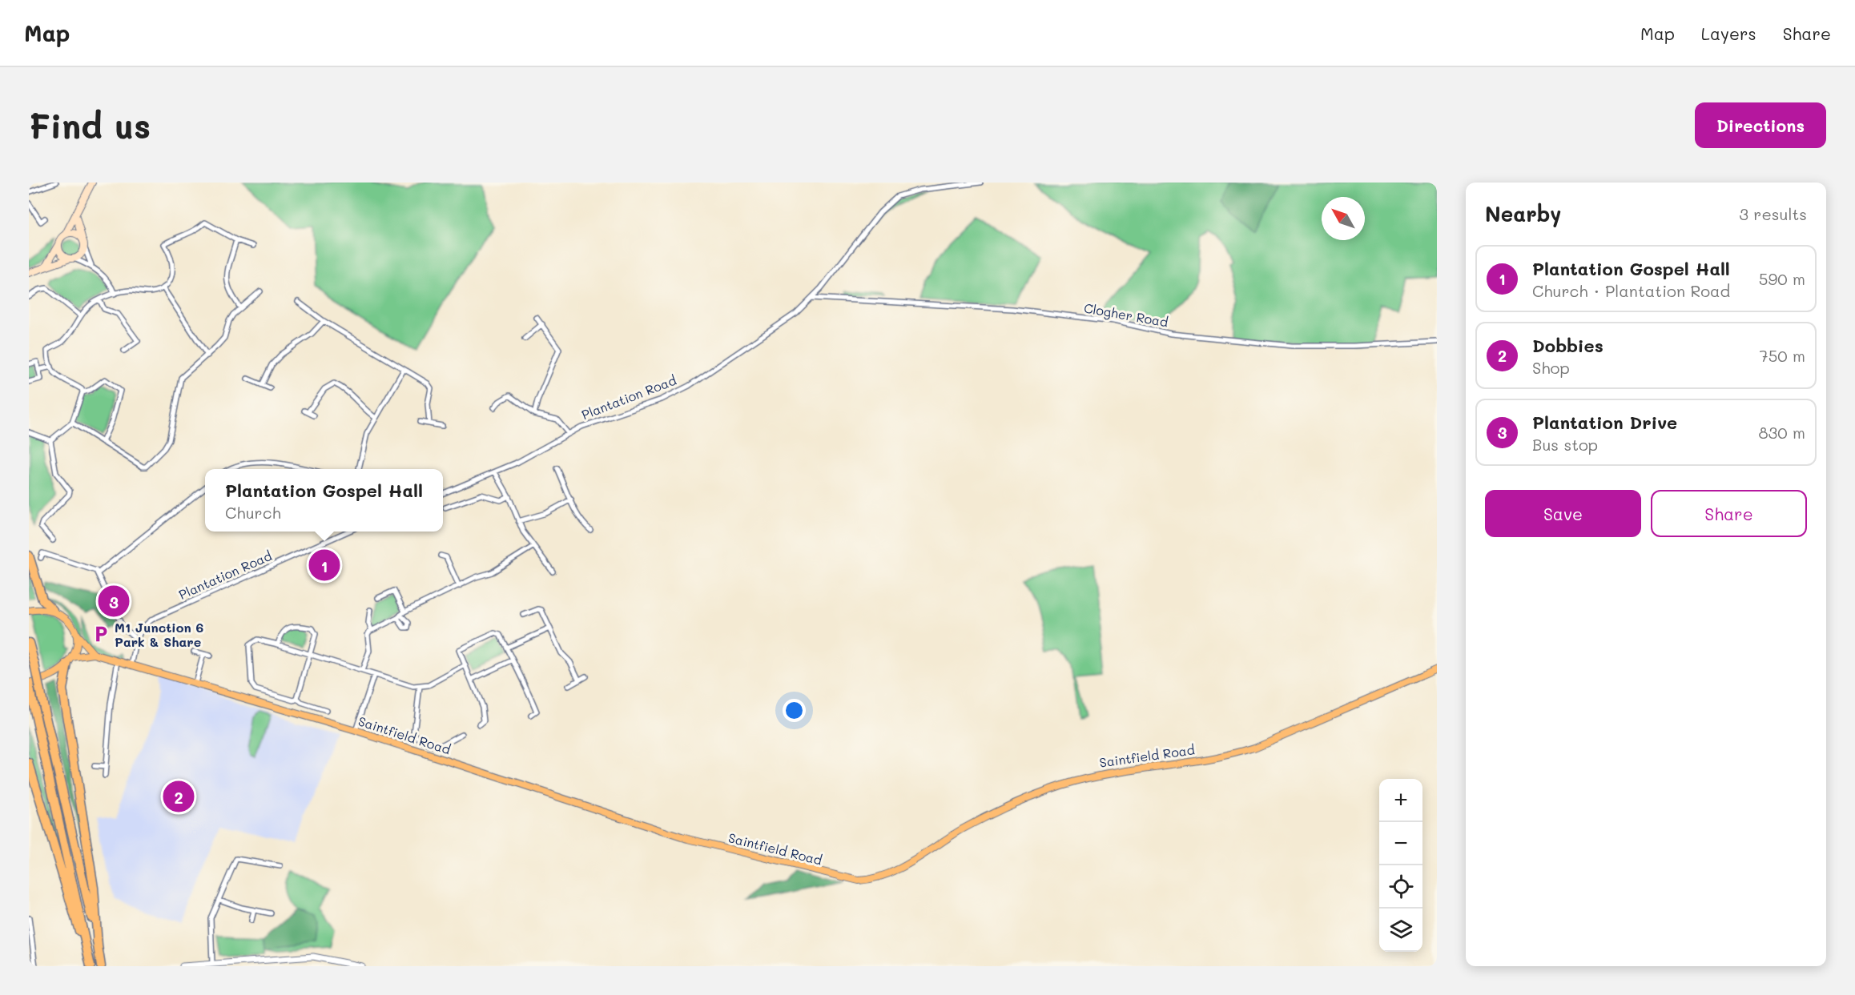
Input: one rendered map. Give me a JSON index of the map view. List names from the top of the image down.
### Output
{
  "streets": {
    "main road": ["Saintfield Road"],
    "street": ["Clogher Road", "Plantation Road"]
  },
  "crossings": [
    ["Clogher Road", "Plantation Road"],
    ["Plantation Road", "Saintfield Road"]
  ],
  "places": {
    "parking": ["M1 Junction 6 Park & Share"]
  },
  "north": "top left",
  "page": {
    "header": "Map",
    "nav": ["Map", "Layers", "Share"],
    "buttons": [
      "Directions",
      ["Save", "Share"]
    ],
    "title": "Find us",
    "heading": ["Nearby", "3 results"],
    "list": [
      {
        "mark": "1",
        "name": "Plantation Gospel Hall",
        "note": "Church · Plantation Road",
        "value": "590 m"
      },
      {
        "mark": "2",
        "name": "Dobbies",
        "note": "Shop",
        "value": "750 m"
      },
      {
        "mark": "3",
        "name": "Plantation Drive",
        "note": "Bus stop",
        "value": "830 m"
      }
    ],
    "popup": ["Plantation Gospel Hall", "Church"],
    "pins": ["1", "3", "2"],
    "map_buttons": ["+", "−"]
  }
}
